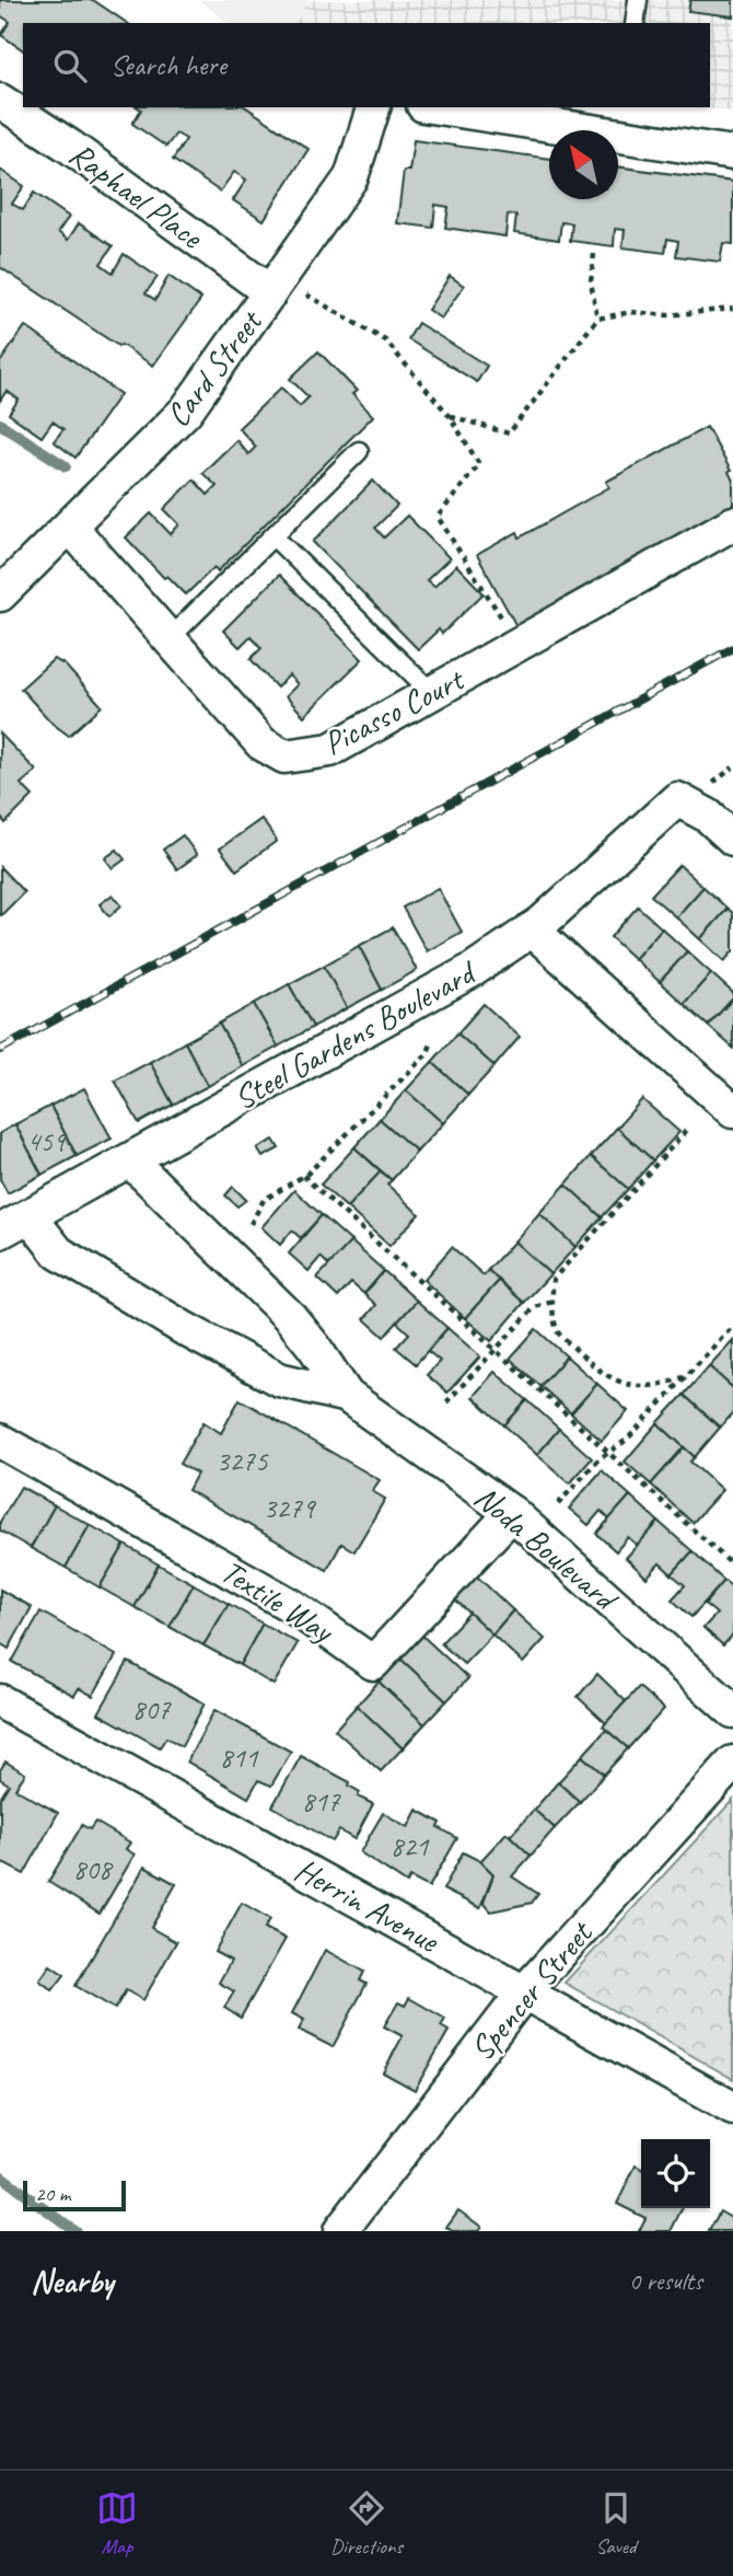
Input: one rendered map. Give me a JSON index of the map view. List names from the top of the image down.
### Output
{
  "streets": {
    "street": [
      "Raphael Place",
      "Card Street",
      "Picasso Court",
      "Steel Gardens Boulevard",
      "Noda Boulevard",
      "Textile Way",
      "Herrin Avenue",
      "Spencer Street"
    ]
  },
  "crossings": [
    ["Raphael Place", "Card Street"],
    ["Card Street", "Picasso Court"],
    ["Steel Gardens Boulevard", "Noda Boulevard"],
    ["Noda Boulevard", "Textile Way"],
    ["Herrin Avenue", "Spencer Street"]
  ],
  "house_numbers": [
    "459",
    "3275",
    "3279",
    "807",
    "811",
    "817",
    "821",
    "808"
  ],
  "scale_bar": "20 m",
  "north": "top left",
  "page": {
    "search": "Search here",
    "scale": "20 m",
    "heading": ["Nearby", "0 results"],
    "nav": ["Map", "Directions", "Saved"]
  }
}
